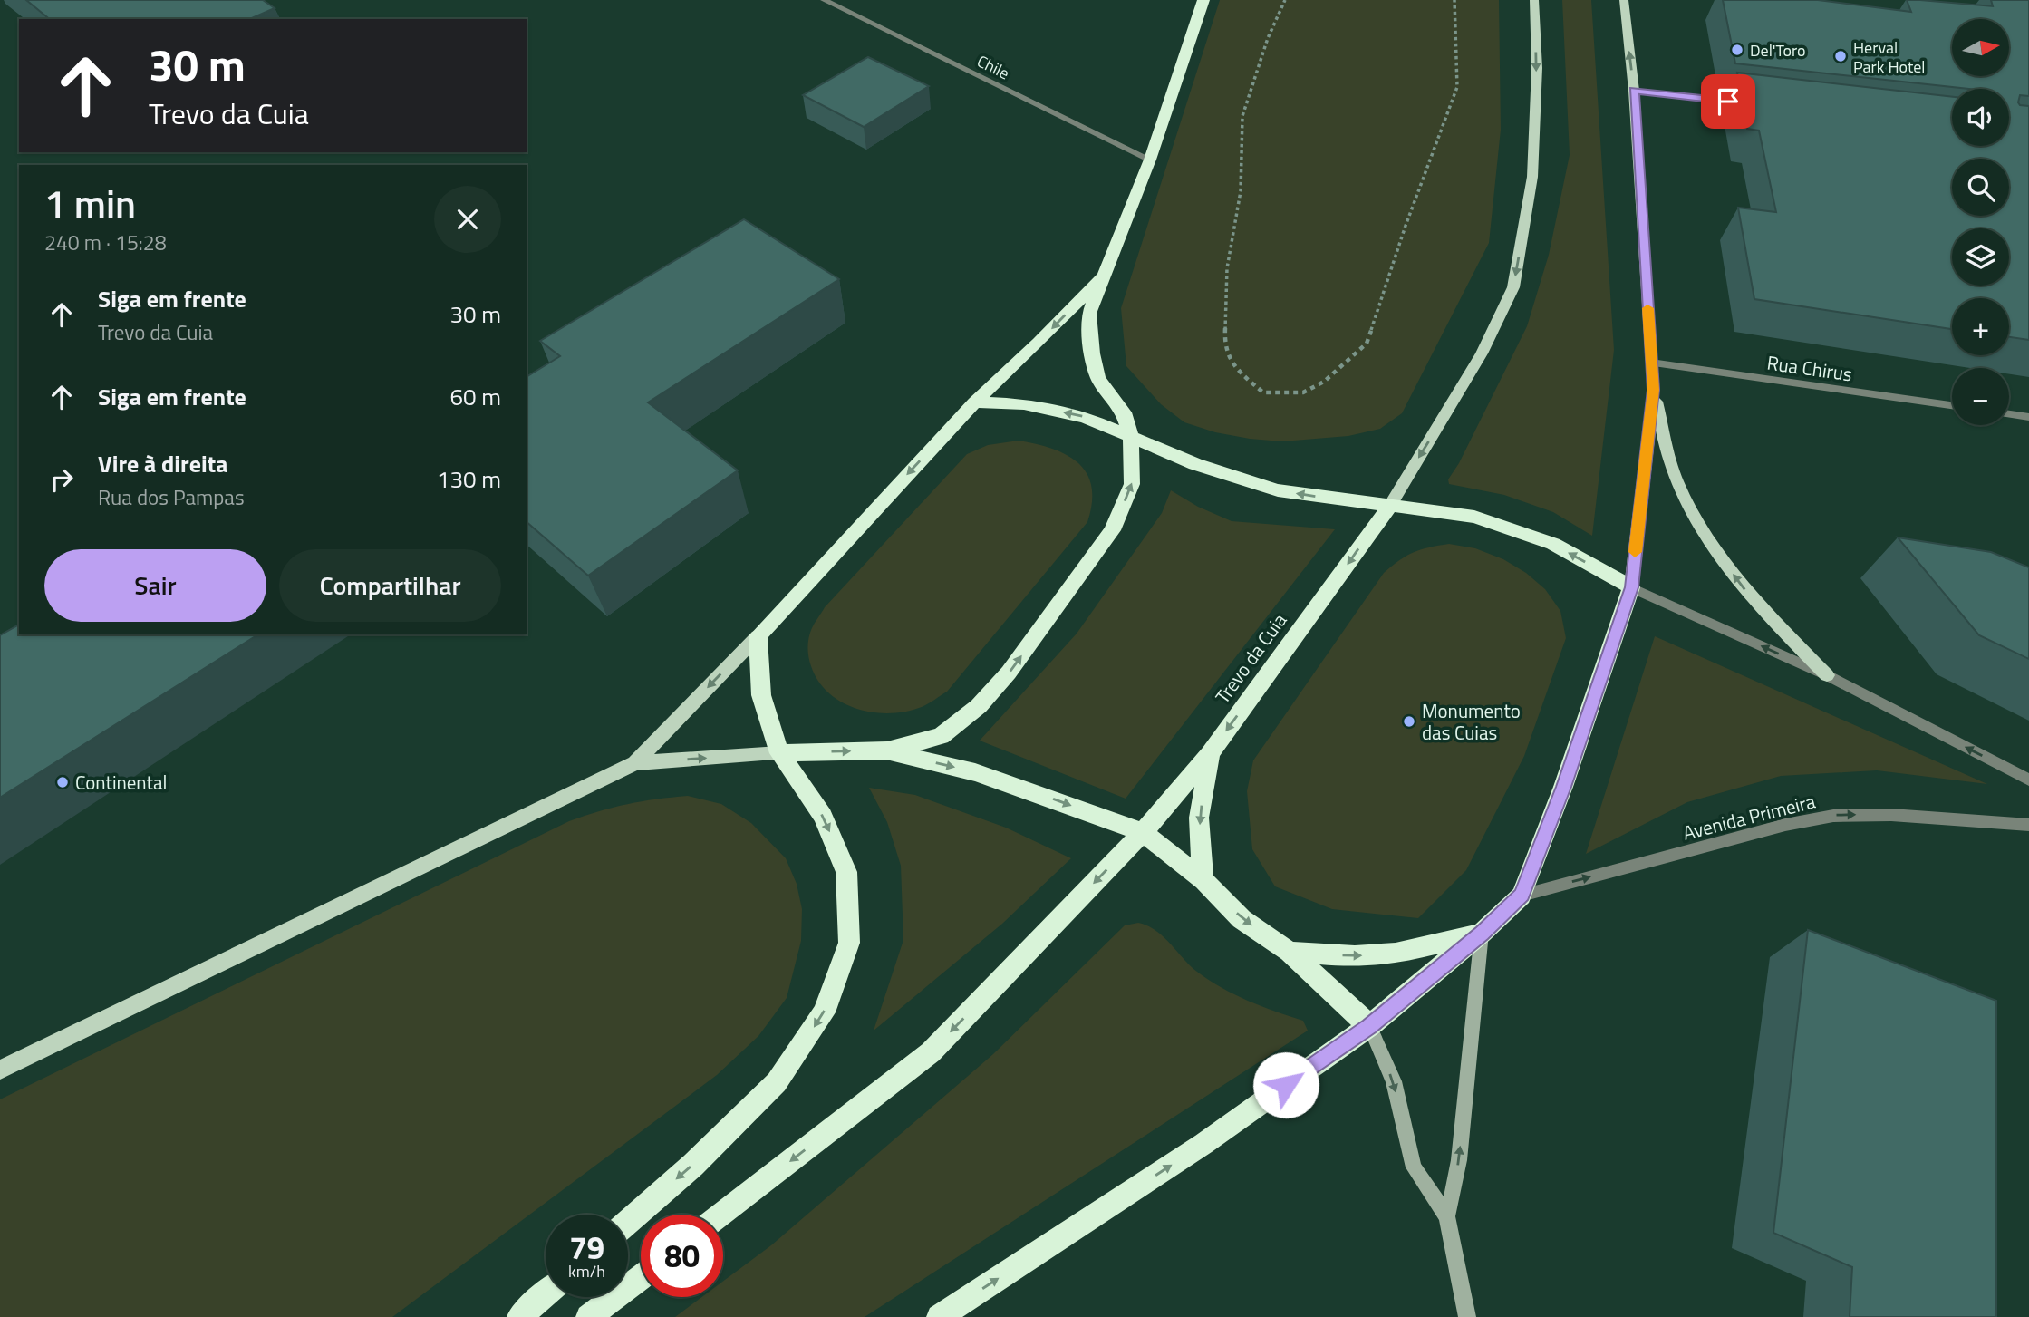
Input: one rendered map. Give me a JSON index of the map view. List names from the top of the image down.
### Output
{
  "streets": {
    "highway": ["Trevo da Cuia"],
    "street": ["Chile", "Rua Chirus", "Avenida Primeira"]
  },
  "one_way": ["Trevo da Cuia", "Avenida Primeira"],
  "places": [
    "Del'Toro",
    "Herval Park Hotel",
    "Monumento das Cuias",
    "Continental"
  ],
  "north": "right",
  "page": {
    "map_buttons": ["+", "−"],
    "turn": ["30 m", "Trevo da Cuia"],
    "heading": ["1 min", "240 m · 15:28"],
    "list": [
      {
        "name": "Siga em frente",
        "note": "Trevo da Cuia",
        "value": "30 m"
      },
      {
        "name": "Siga em frente",
        "value": "60 m"
      },
      {
        "name": "Vire à direita",
        "note": "Rua dos Pampas",
        "value": "130 m"
      }
    ],
    "buttons": ["Sair", "Compartilhar"],
    "speed": "79 km/h",
    "limit": "80"
  }
}
